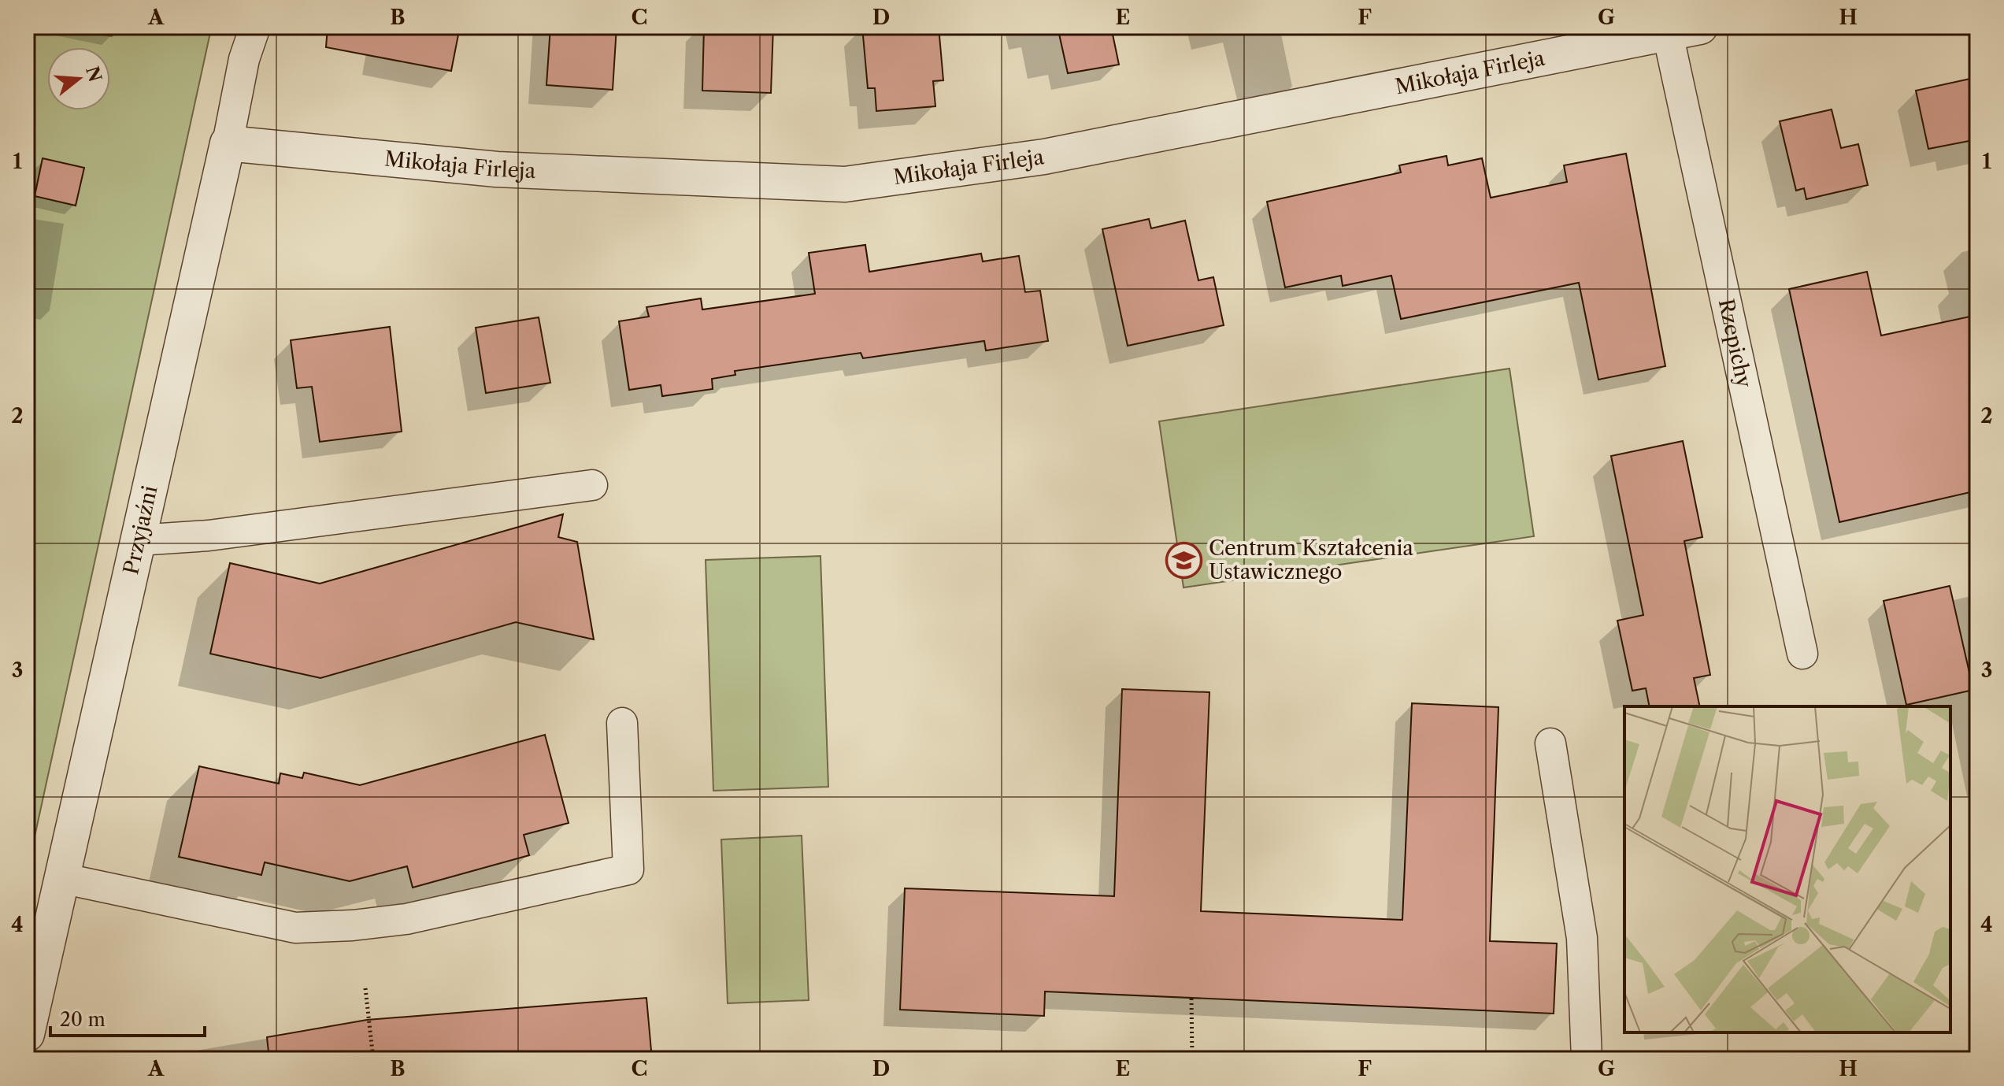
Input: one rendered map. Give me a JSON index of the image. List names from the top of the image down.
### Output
{
  "streets": {
    "street": ["Mikołaja Firleja", "Przyjaźni"],
    "lane": ["Rzepichy"]
  },
  "crossings": [
    ["Mikołaja Firleja", "Rzepichy"],
    ["Mikołaja Firleja", "Przyjaźni"]
  ],
  "places": {
    "school or university": ["Centrum Kształcenia Ustawicznego"]
  },
  "scale_bar": "20 m",
  "north": "right",
  "grid": {
    "columns": [
      "A",
      "B",
      "C",
      "D",
      "E",
      "F",
      "G",
      "H"
    ],
    "rows": [
      "1",
      "2",
      "3",
      "4"
    ]
  }
}
